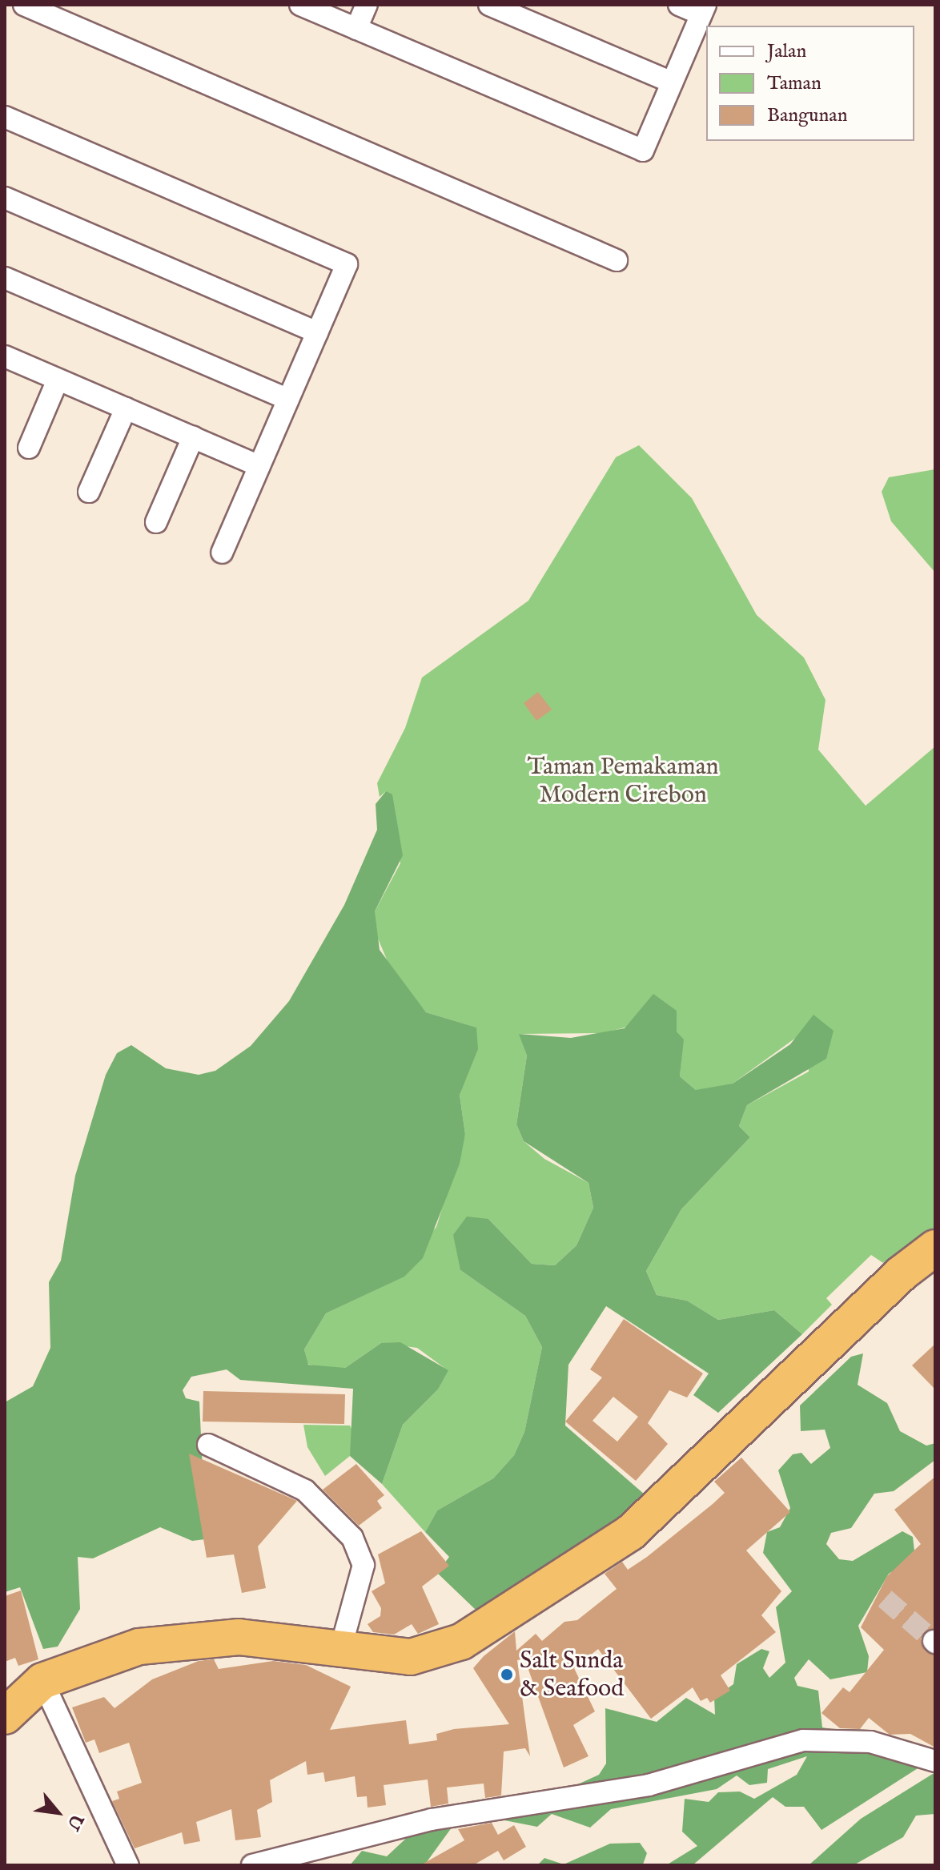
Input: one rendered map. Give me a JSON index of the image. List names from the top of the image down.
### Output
{
  "parks": ["Taman Pemakaman Modern Cirebon"],
  "places": ["Salt Sunda & Seafood"],
  "legend": ["Jalan", "Taman", "Bangunan"],
  "north": "bottom right"
}
